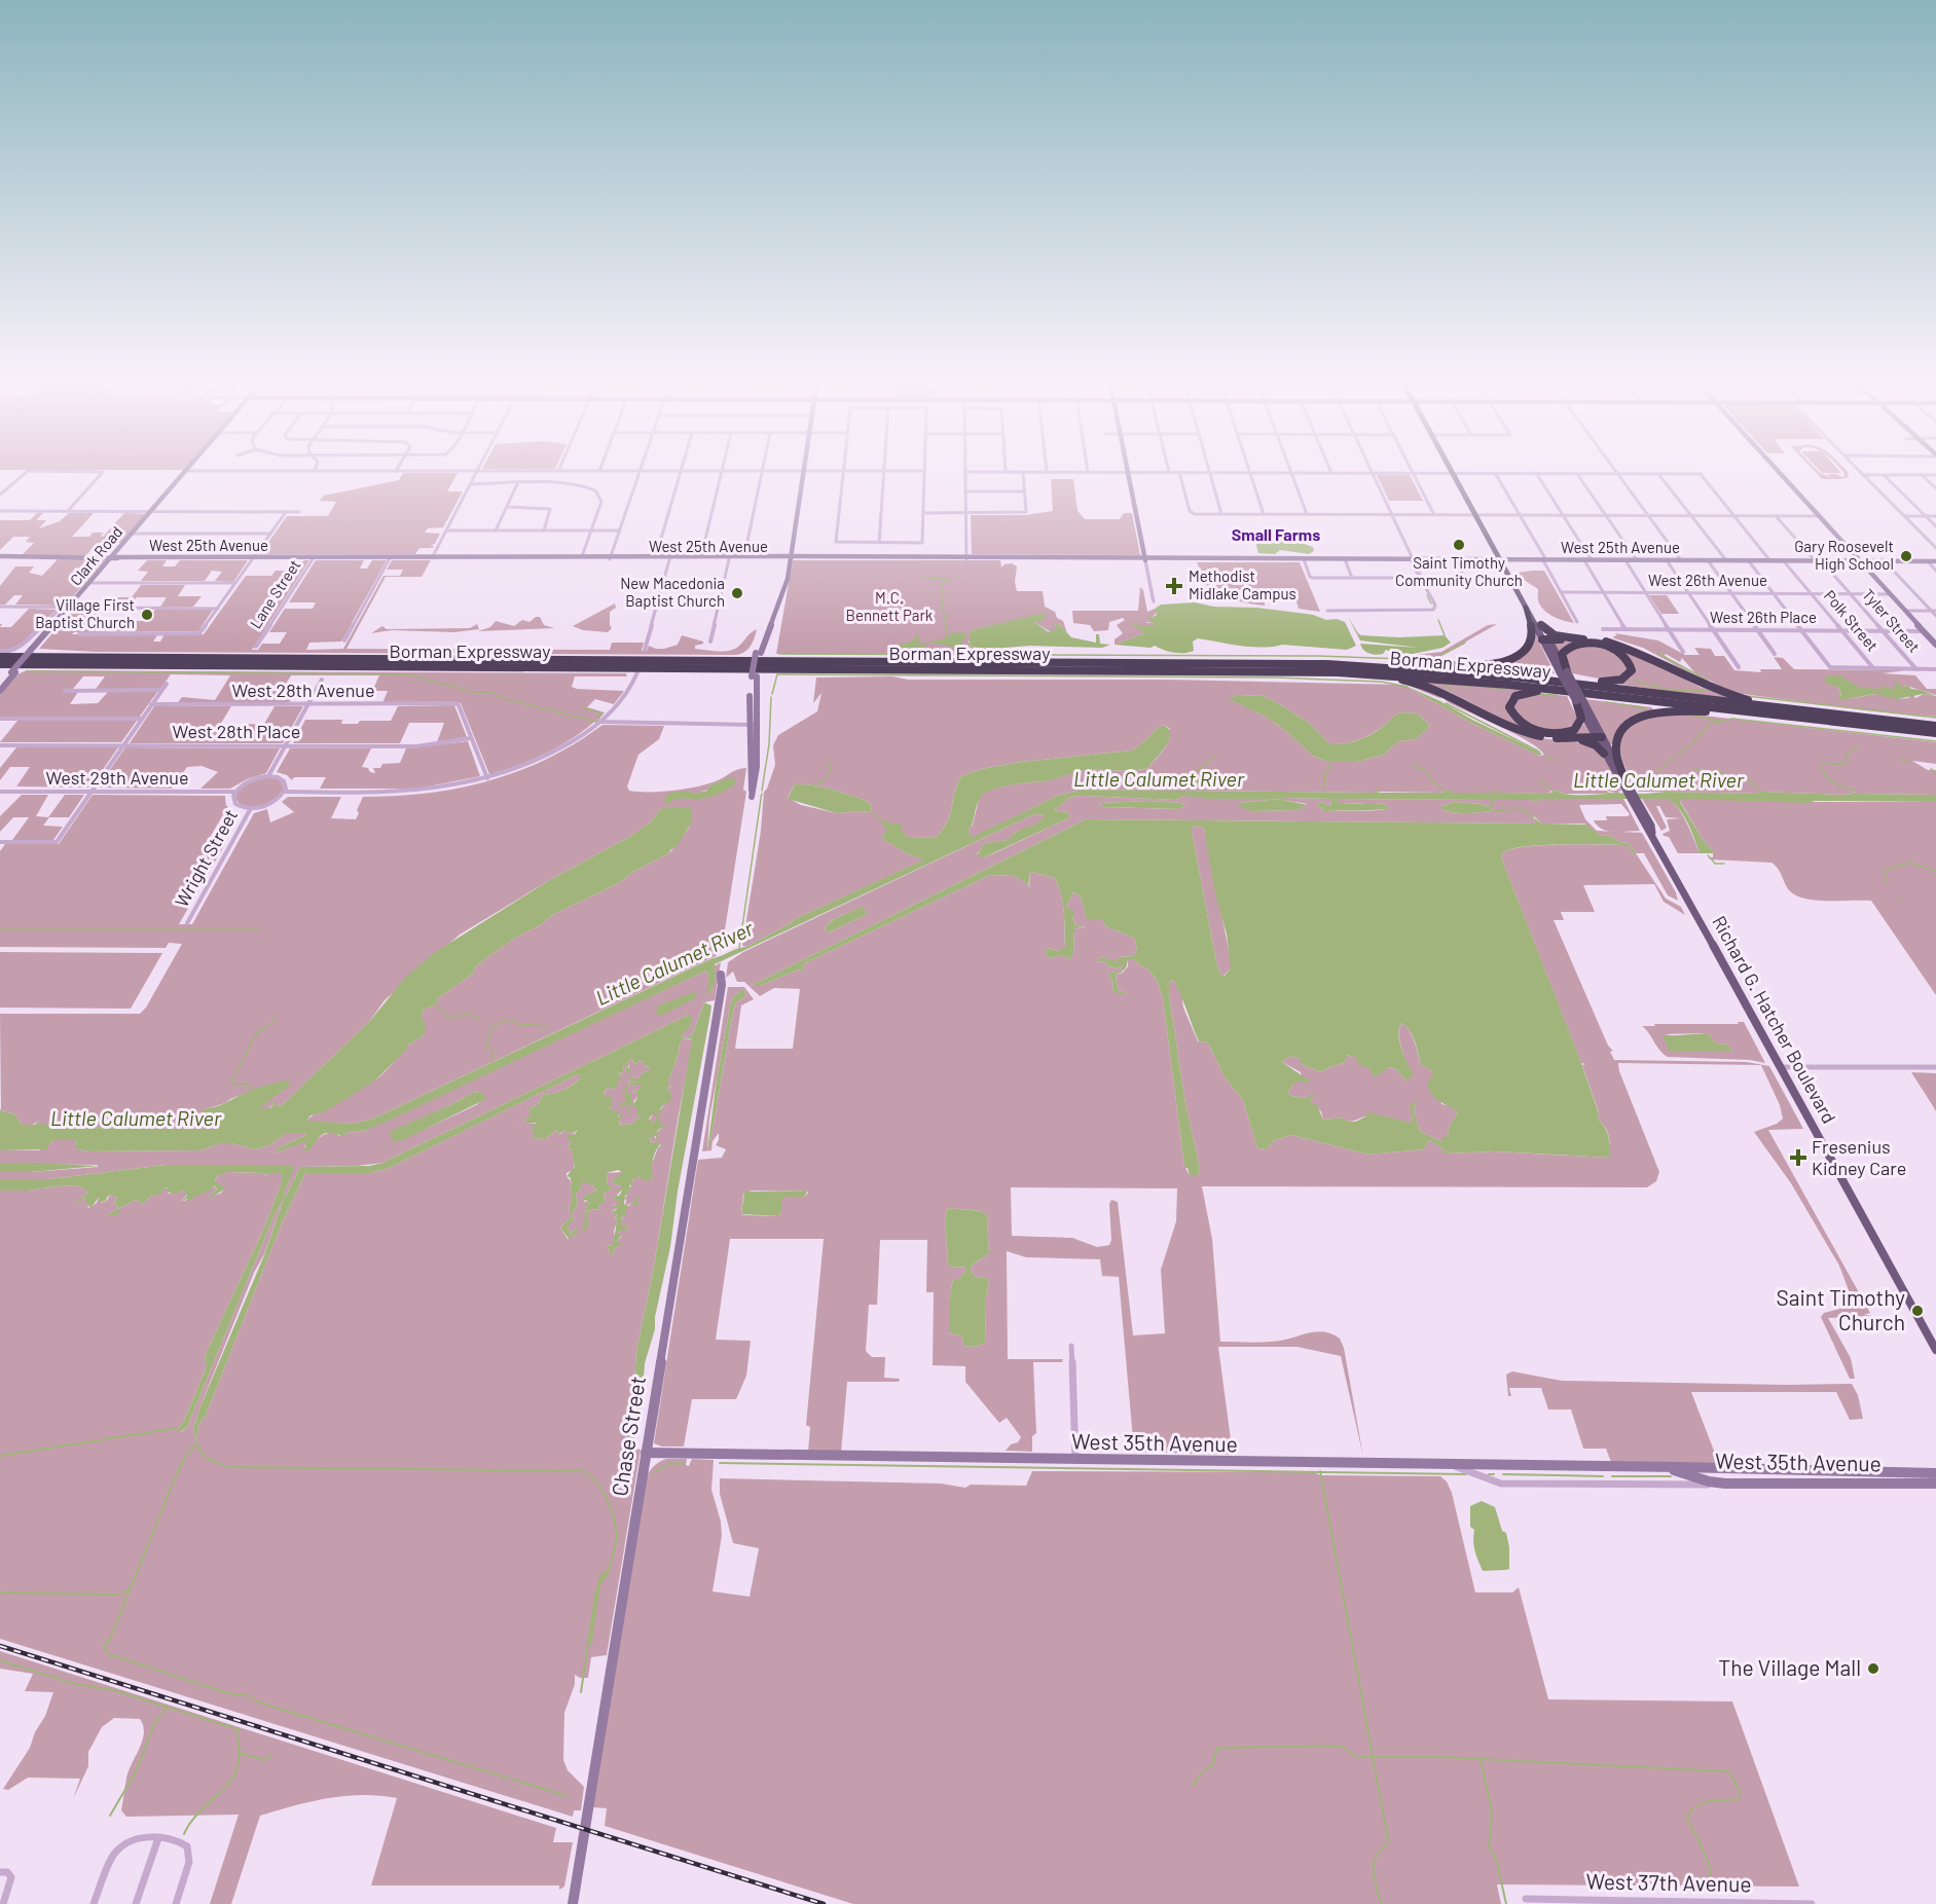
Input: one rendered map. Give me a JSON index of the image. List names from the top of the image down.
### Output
{
  "streets": {
    "highway": ["Borman Expressway"],
    "main road": ["Richard G. Hatcher Boulevard"],
    "street": [
      "West 25th Avenue",
      "Clark Road",
      "West 26th Avenue",
      "Lane Street",
      "West 26th Place",
      "Polk Street",
      "Tyler Street",
      "West 28th Avenue",
      "West 28th Place",
      "West 29th Avenue",
      "Wright Street",
      "Chase Street",
      "West 35th Avenue",
      "West 37th Avenue"
    ]
  },
  "crossings": [
    ["West 25th Avenue", "Clark Road"],
    ["West 25th Avenue", "Lane Street"],
    ["West 25th Avenue", "Polk Street"],
    ["West 25th Avenue", "Tyler Street"],
    ["West 25th Avenue", "Richard G. Hatcher Boulevard"],
    ["West 26th Avenue", "Polk Street"],
    ["West 26th Avenue", "Tyler Street"],
    ["West 26th Place", "Polk Street"],
    ["West 26th Place", "Tyler Street"],
    ["West 28th Avenue", "West 28th Place"],
    ["Chase Street", "West 35th Avenue"]
  ],
  "districts": ["Small Farms"],
  "water": ["Little Calumet River"],
  "parks": ["M.C. Bennett Park"],
  "places": {
    "other": [
      "Saint Timothy Community Church",
      "Gary Roosevelt High School",
      "New Macedonia Baptist Church",
      "Village First Baptist Church",
      "Saint Timothy Church",
      "The Village Mall"
    ],
    "health": ["Methodist Midlake Campus", "Fresenius Kidney Care"]
  }
}
